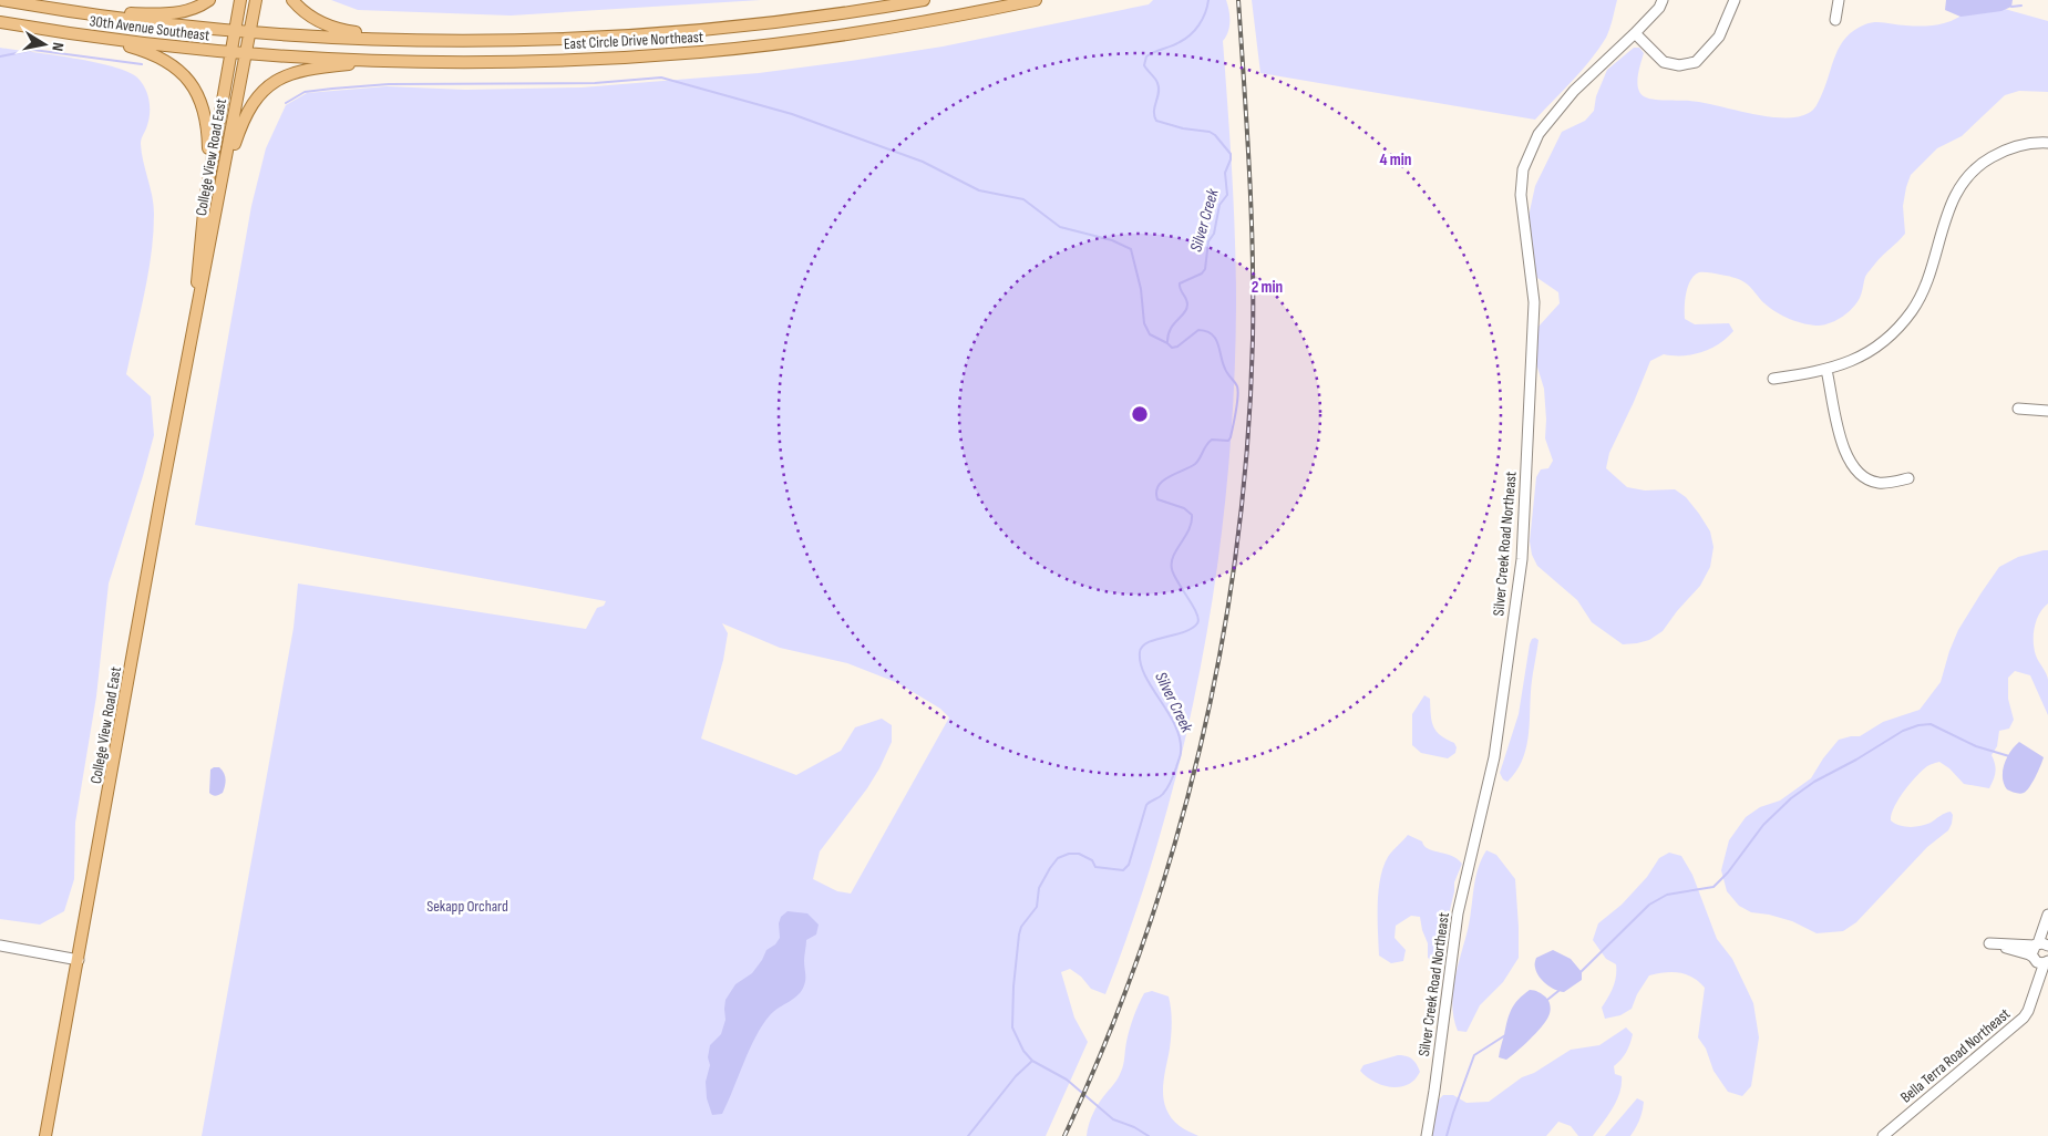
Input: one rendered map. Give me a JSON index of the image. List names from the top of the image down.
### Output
{
  "streets": {
    "main road": ["30th Avenue Southeast", "East Circle Drive Northeast", "College View Road East"],
    "street": ["Silver Creek Road Northeast", "Bella Terra Road Northeast"]
  },
  "crossings": [
    ["30th Avenue Southeast", "East Circle Drive Northeast"],
    ["30th Avenue Southeast", "College View Road East"],
    ["East Circle Drive Northeast", "College View Road East"]
  ],
  "water": ["Silver Creek"],
  "parks": ["Sekapp Orchard"],
  "north": "right",
  "rings": ["4 min", "2 min"]
}
